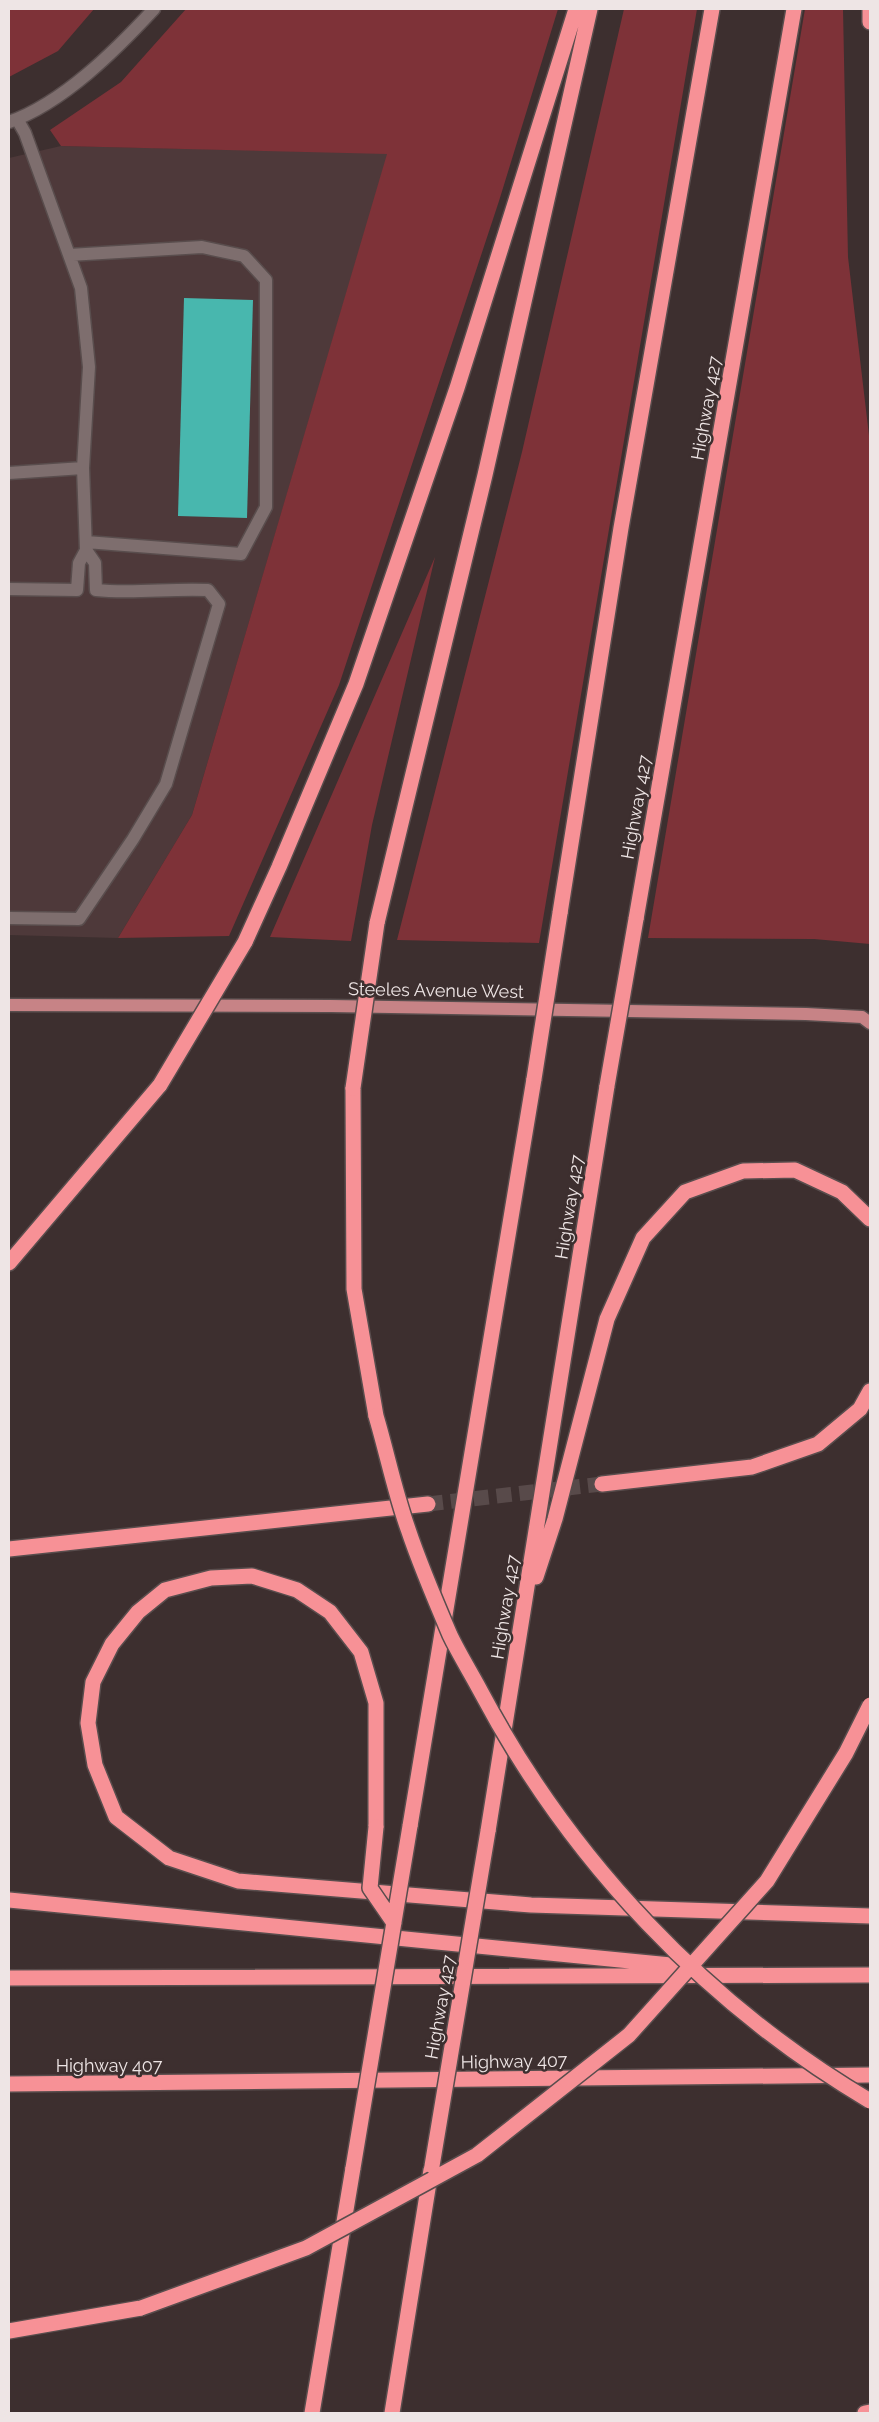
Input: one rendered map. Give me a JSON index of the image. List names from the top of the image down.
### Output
{
  "streets": {
    "highway": ["Highway 427", "Highway 407"],
    "main road": ["Steeles Avenue West"]
  }
}
